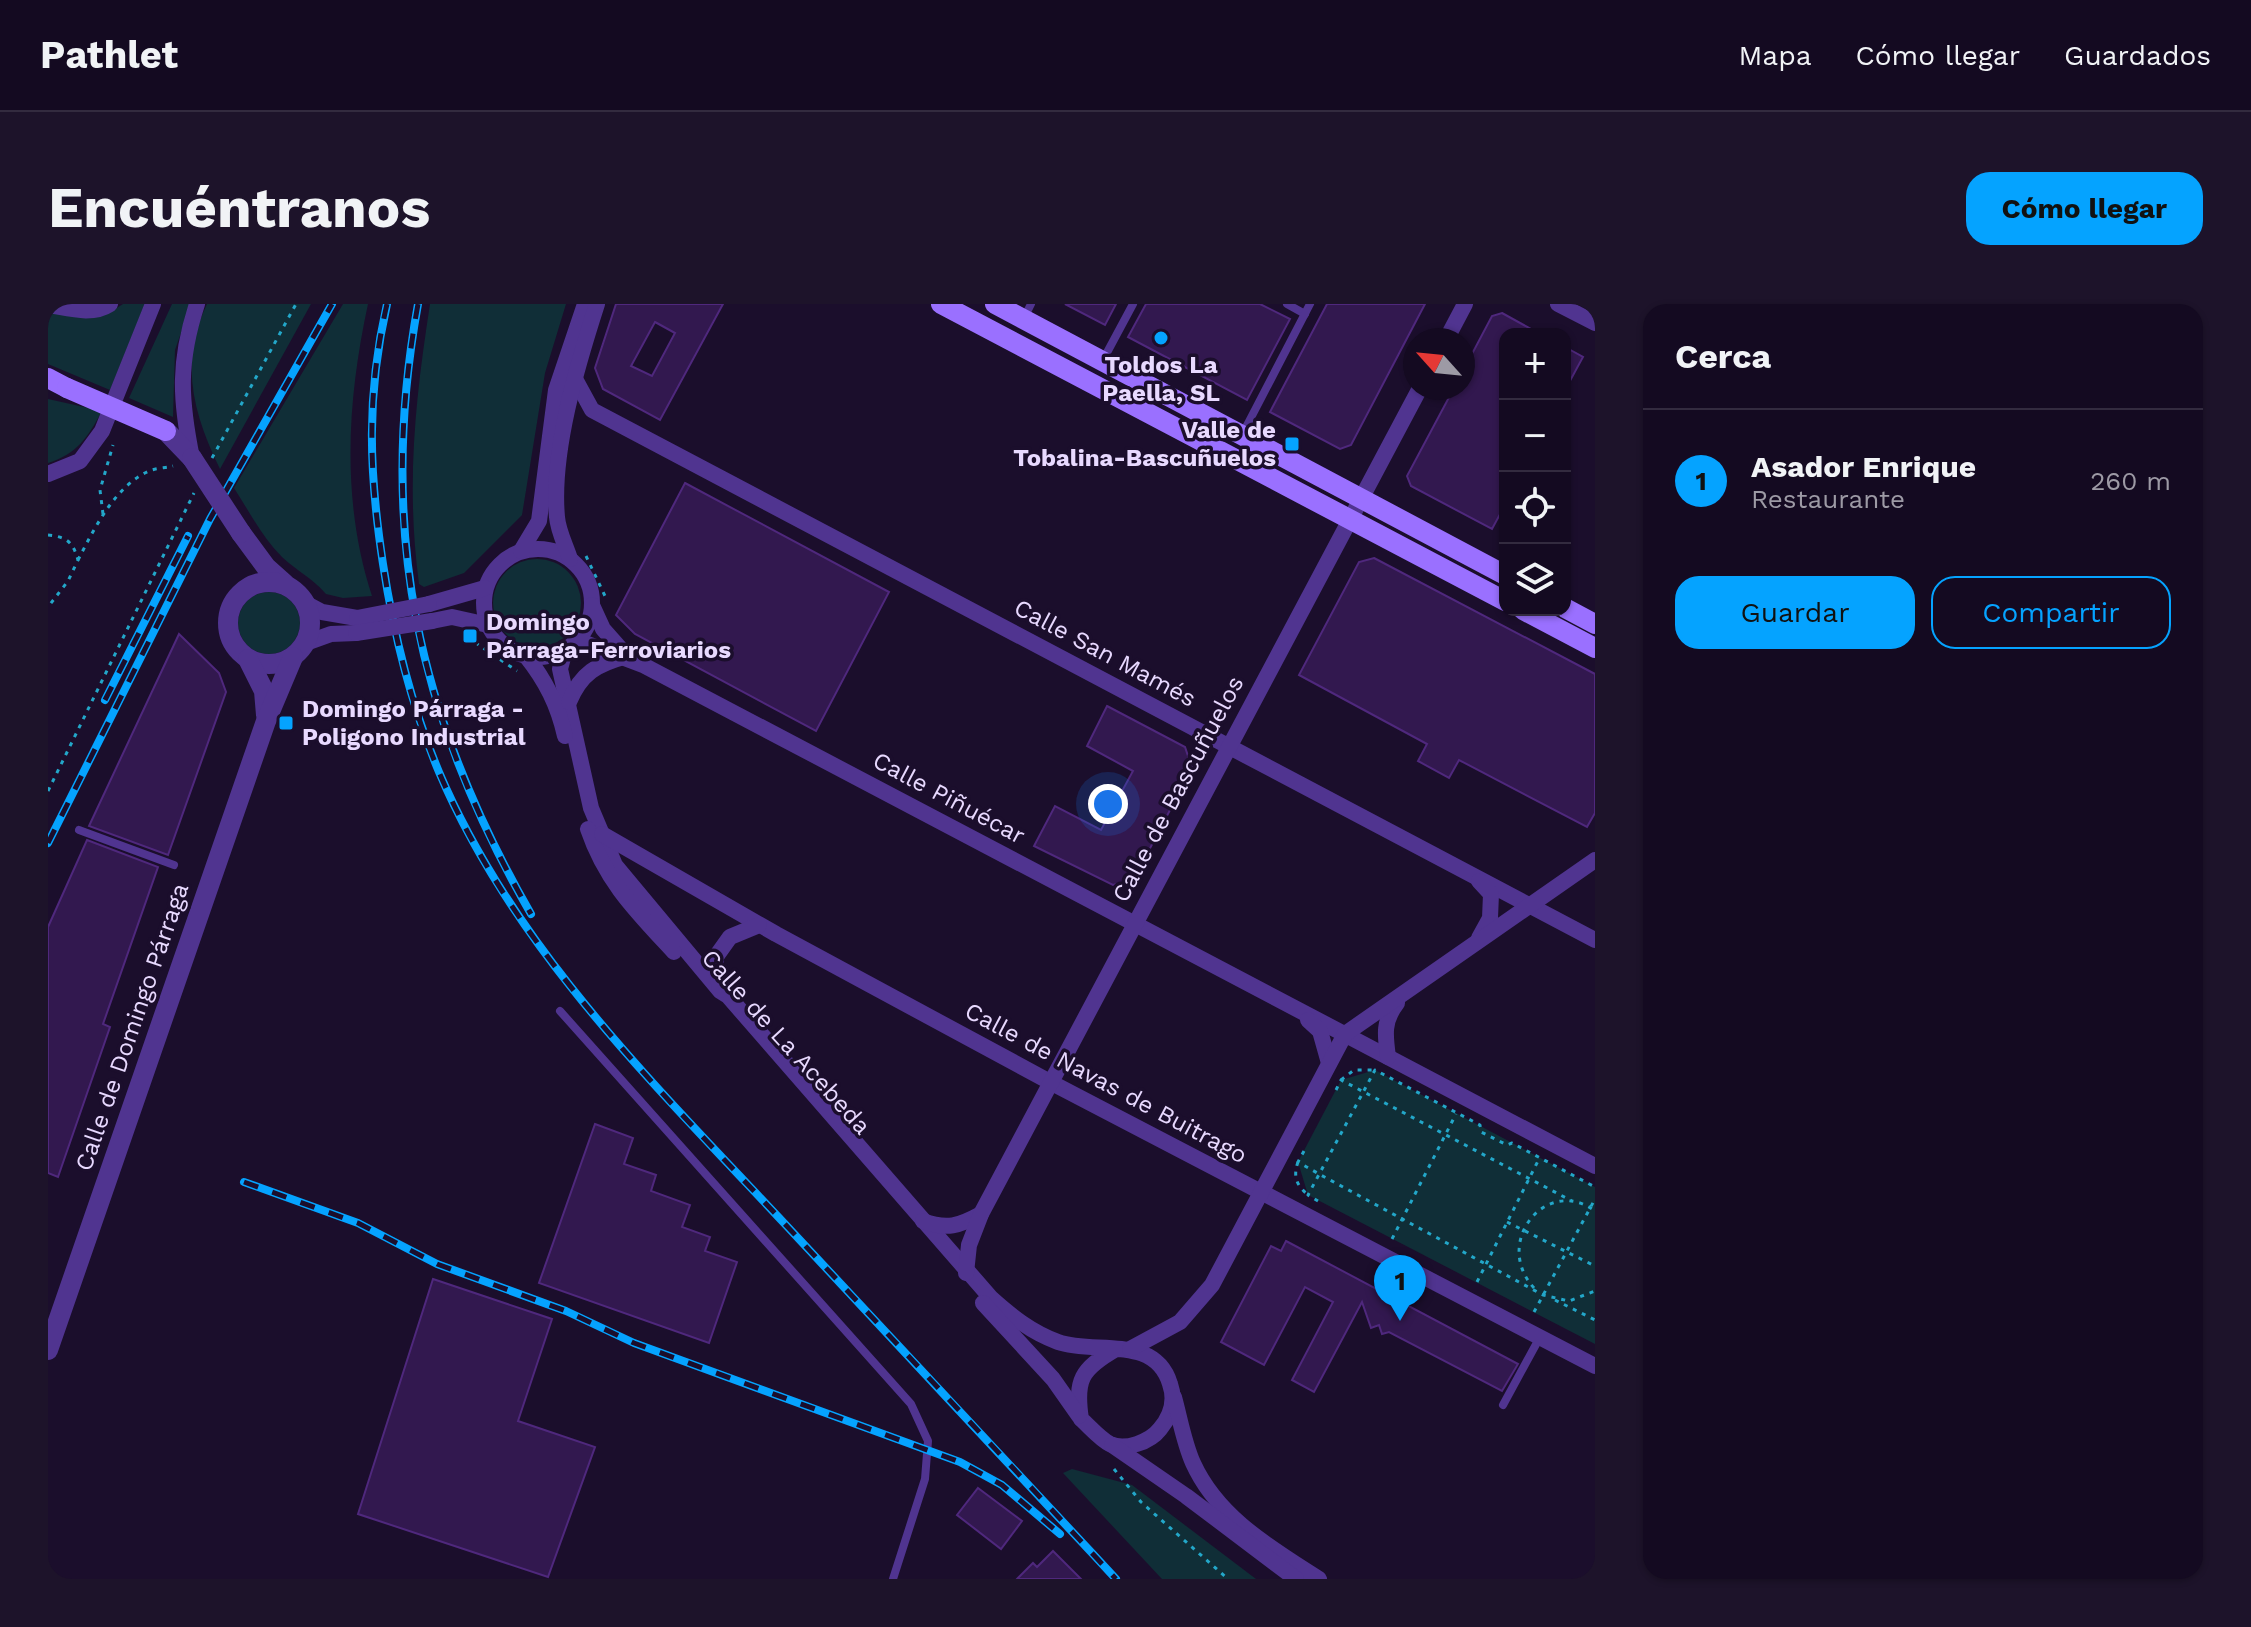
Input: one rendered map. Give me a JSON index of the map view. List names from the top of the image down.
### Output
{
  "streets": {
    "street": [
      "Calle San Mamés",
      "Calle de Bascuñuelos",
      "Calle Piñuécar",
      "Calle de Domingo Párraga",
      "Calle de La Acebeda",
      "Calle de Navas de Buitrago"
    ]
  },
  "crossings": [
    ["Calle San Mamés", "Calle de Bascuñuelos"],
    ["Calle de Bascuñuelos", "Calle Piñuécar"],
    ["Calle de Bascuñuelos", "Calle de La Acebeda"],
    ["Calle de Bascuñuelos", "Calle de Navas de Buitrago"],
    ["Calle Piñuécar", "Calle de La Acebeda"],
    ["Calle de La Acebeda", "Calle de Navas de Buitrago"]
  ],
  "places": {
    "other": ["Toldos La Paella, SL"],
    "transit": ["Valle de Tobalina-Bascuñuelos", "Domingo Párraga-Ferroviarios", "Domingo Párraga - Poligono Industrial"]
  },
  "north": "top left",
  "page": {
    "header": "Pathlet",
    "nav": ["Mapa", "Cómo llegar", "Guardados"],
    "buttons": [
      "Cómo llegar",
      ["Guardar", "Compartir"]
    ],
    "title": "Encuéntranos",
    "heading": "Cerca",
    "map_buttons": ["+", "−"],
    "list": [
      {
        "mark": "1",
        "name": "Asador Enrique",
        "note": "Restaurante",
        "value": "260 m"
      }
    ],
    "pins": "1"
  }
}
